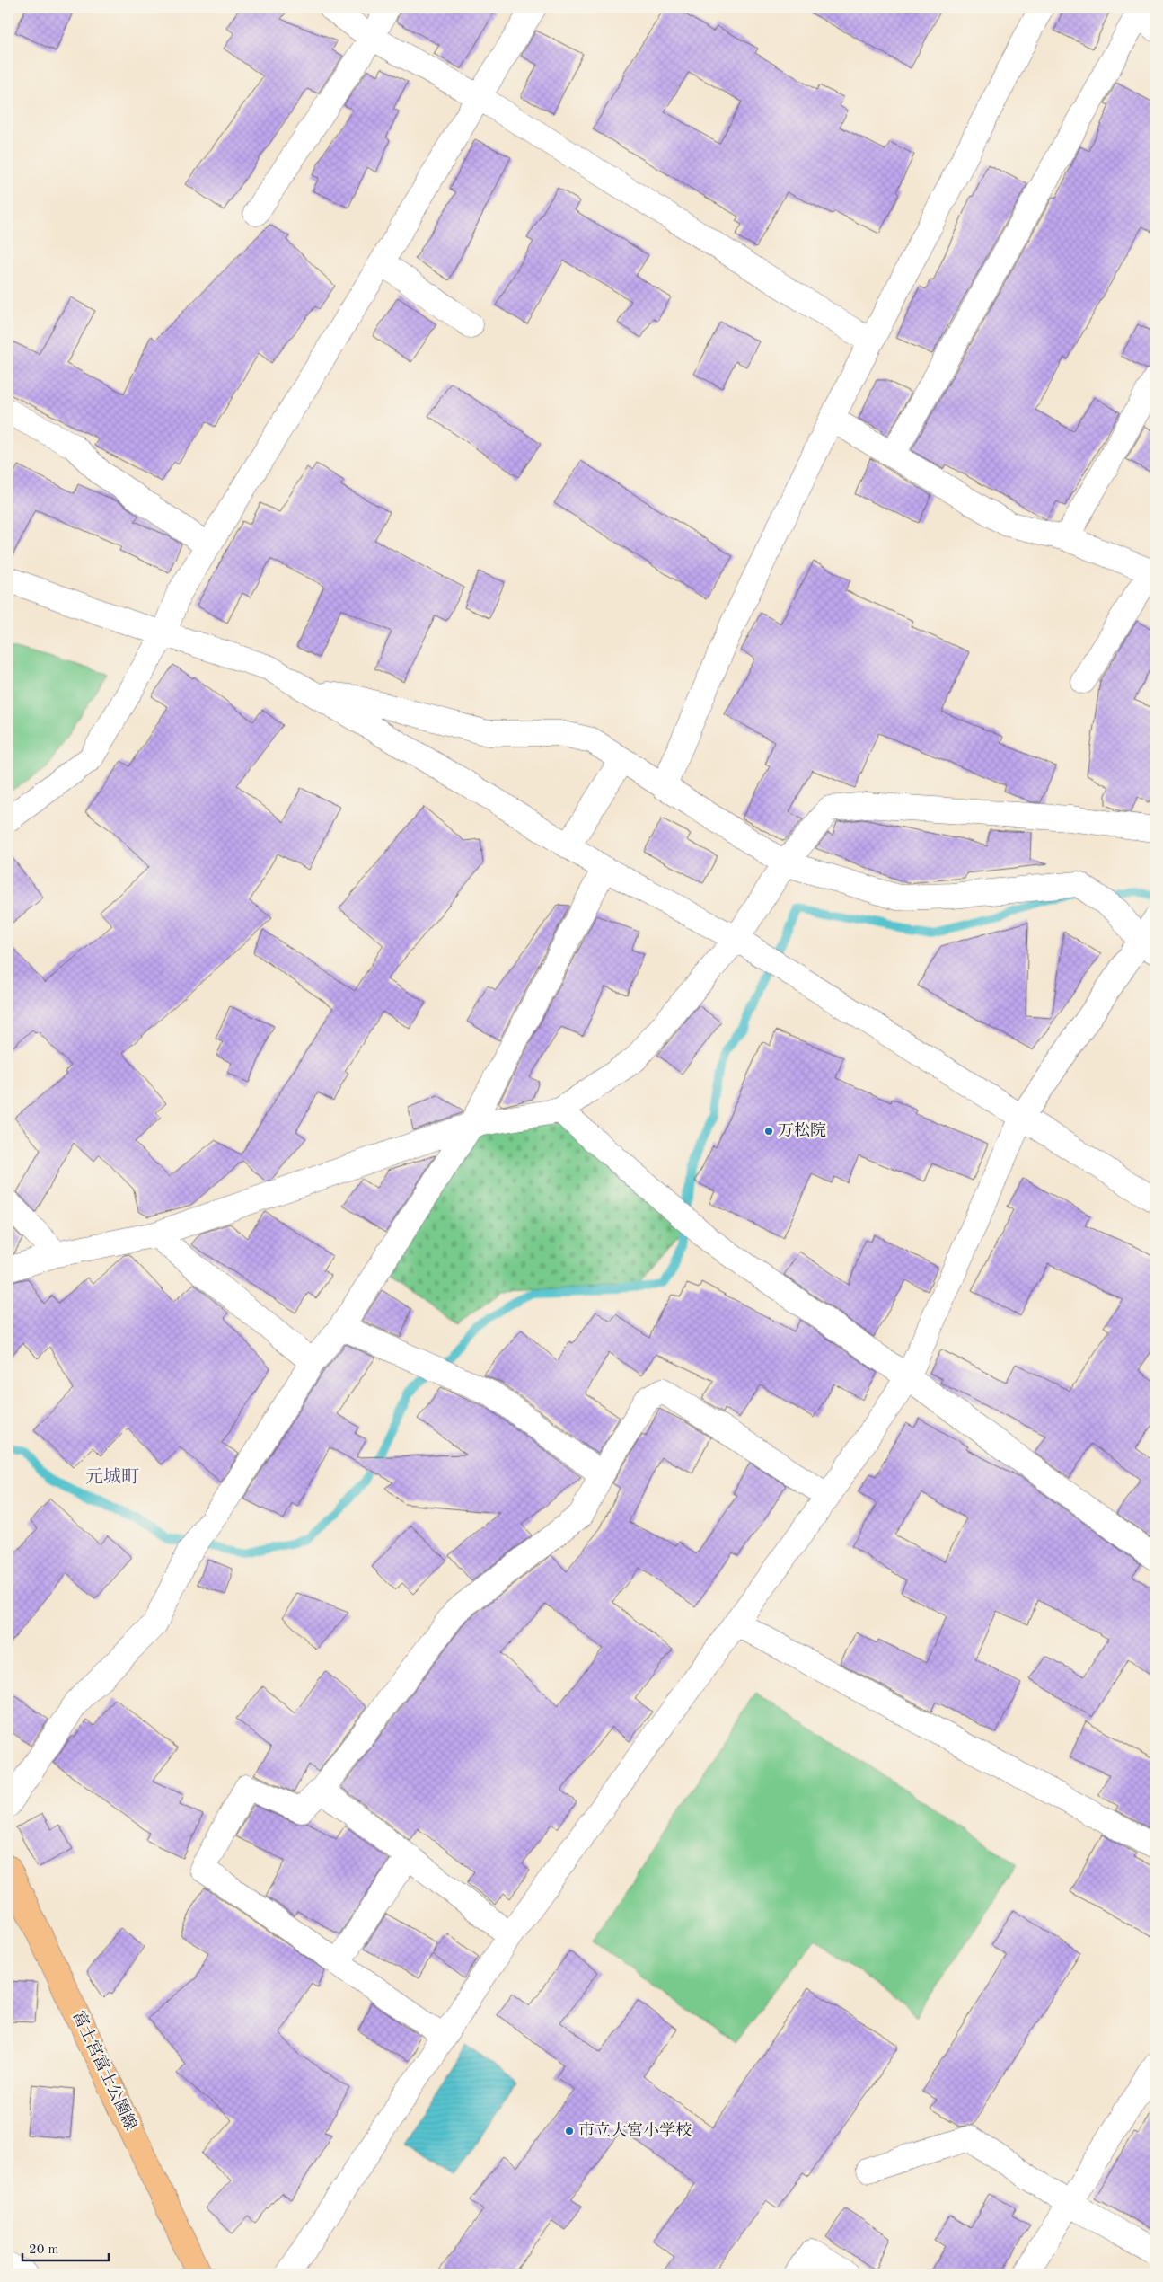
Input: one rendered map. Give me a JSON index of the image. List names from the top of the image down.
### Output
{
  "streets": {
    "main road": ["富士宮富士公園線"]
  },
  "districts": ["元城町"],
  "places": ["万松院", "市立大宮小学校"],
  "scale_bar": "20 m"
}
